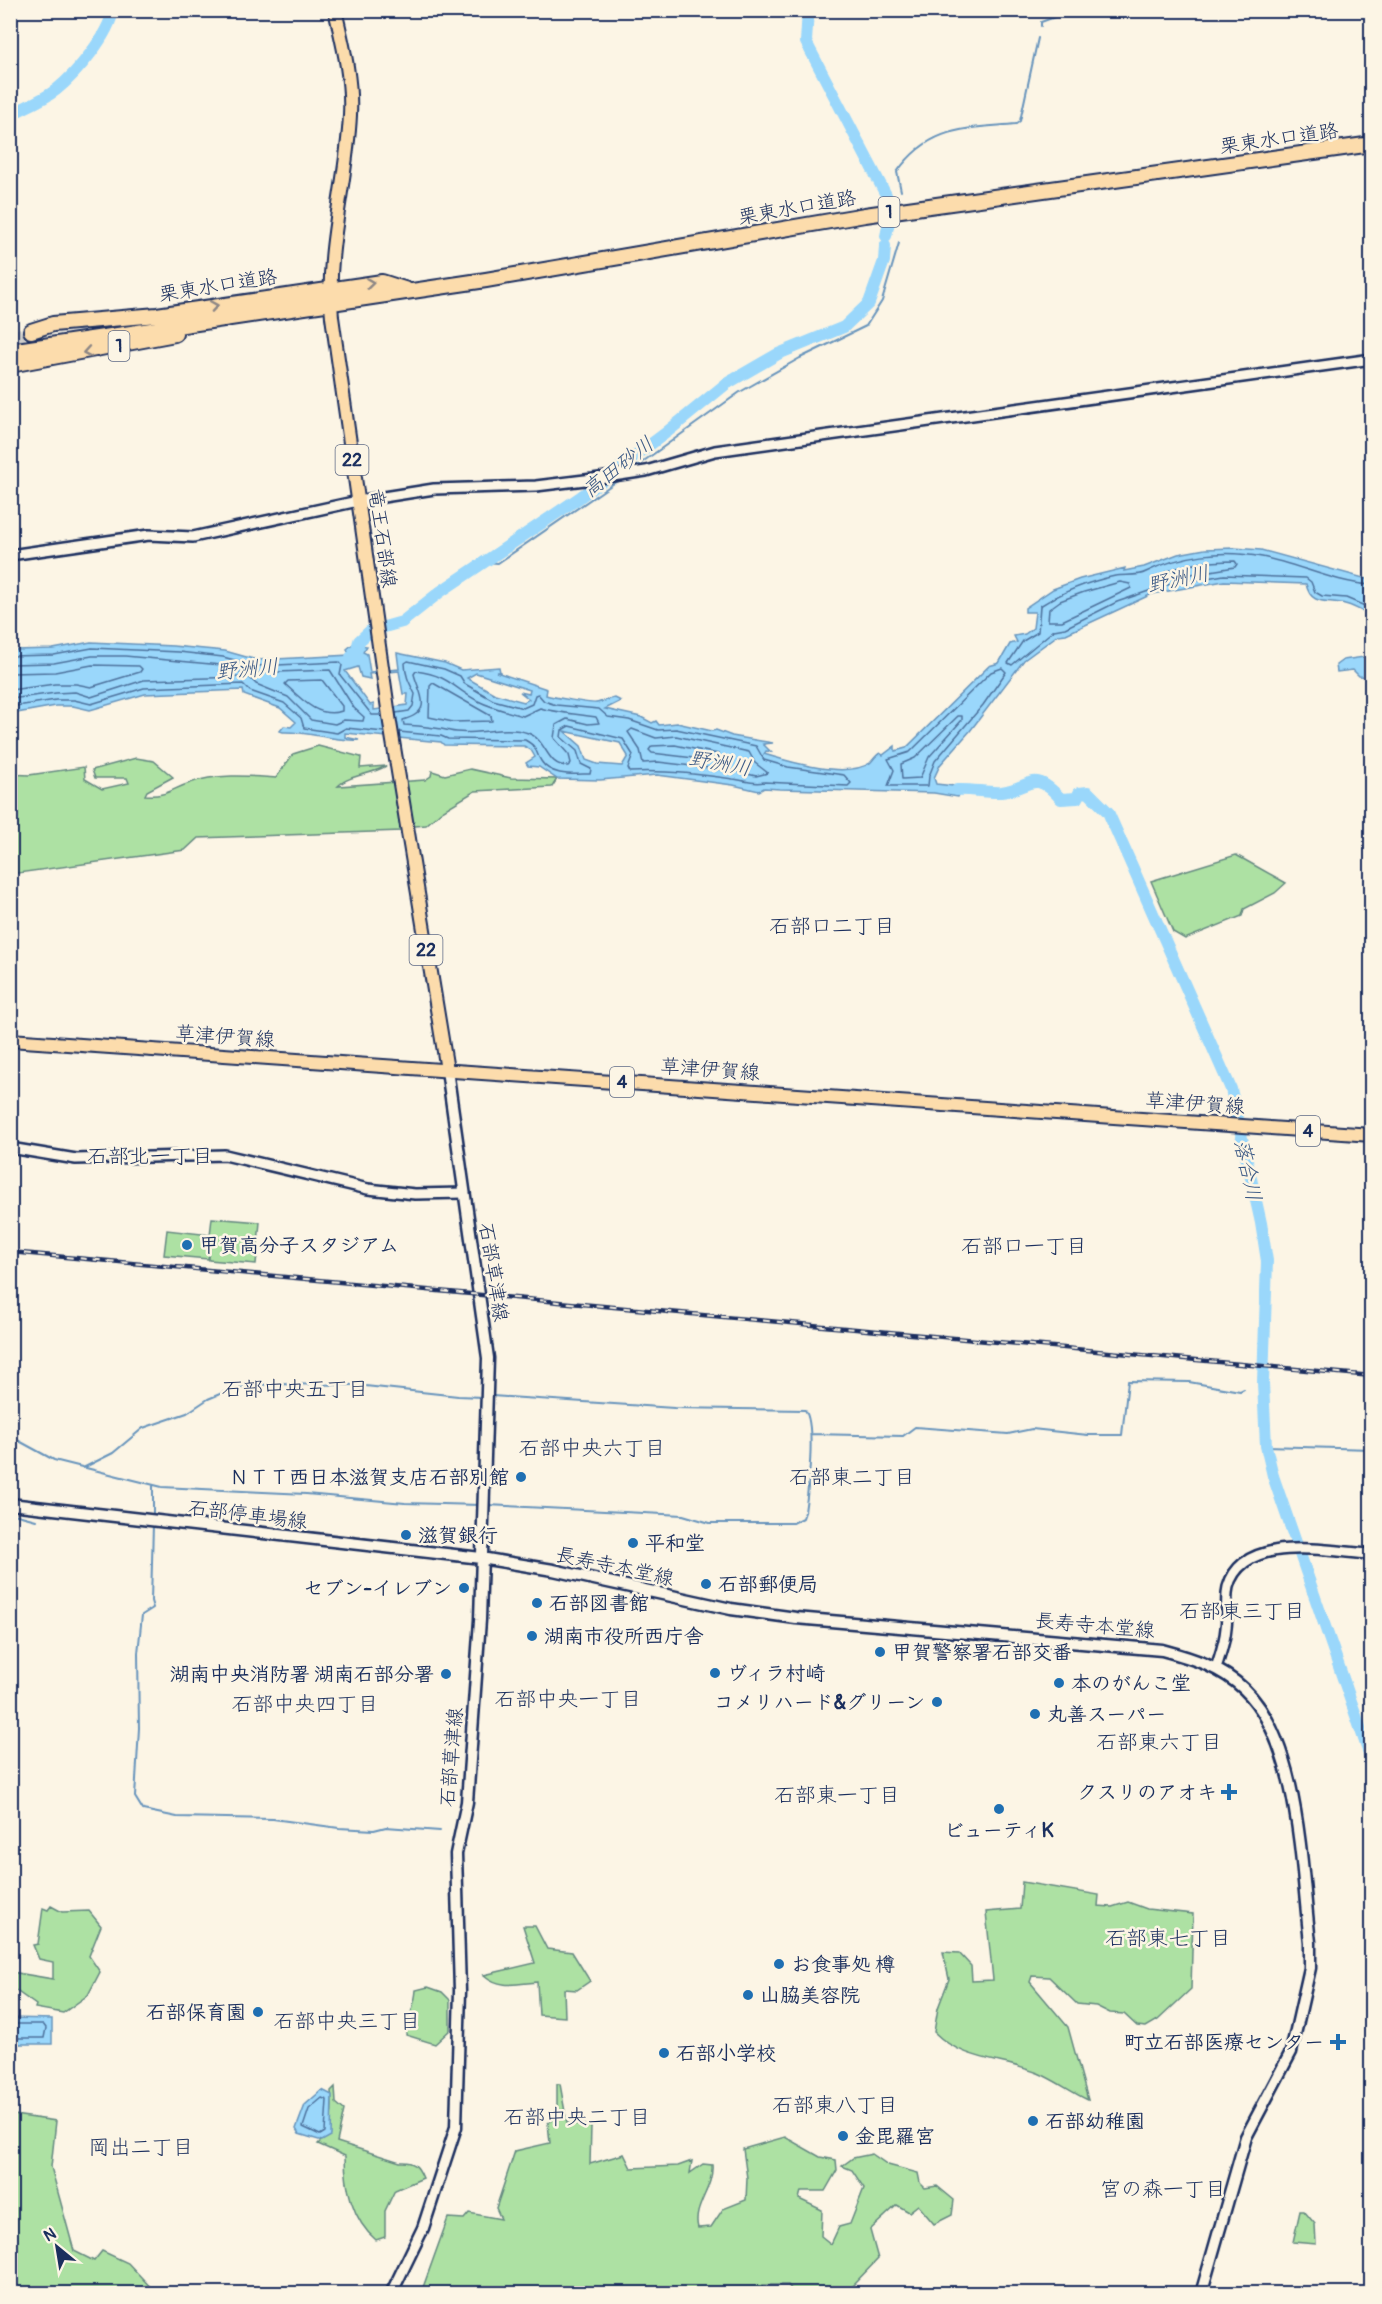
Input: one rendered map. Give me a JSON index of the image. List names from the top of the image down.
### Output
{
  "streets": {
    "highway": ["栗東水口道路", "1"],
    "main road": [
      "22",
      "竜王石部線",
      "草津伊賀線",
      "4",
      "石部草津線",
      "石部停車場線",
      "長寿寺本堂線"
    ]
  },
  "crossings": [
    ["栗東水口道路", "竜王石部線"],
    ["竜王石部線", "草津伊賀線"],
    ["竜王石部線", "石部草津線"],
    ["草津伊賀線", "石部草津線"],
    ["石部草津線", "石部停車場線"],
    ["石部草津線", "長寿寺本堂線"],
    ["石部停車場線", "長寿寺本堂線"]
  ],
  "districts": [
    "石部口二丁目",
    "石部北一丁目",
    "石部口一丁目",
    "石部中央五丁目",
    "石部中央六丁目",
    "石部東二丁目",
    "石部東三丁目",
    "石部中央一丁目",
    "石部中央四丁目",
    "石部東六丁目",
    "石部東一丁目",
    "石部東七丁目",
    "石部中央三丁目",
    "石部東八丁目",
    "石部中央二丁目",
    "岡出二丁目",
    "宮の森一丁目"
  ],
  "water": ["高田砂川", "野洲川", "落合川"],
  "places": {
    "other": [
      "甲賀高分子スタジアム",
      "ＮＴＴ西日本滋賀支店石部別館",
      "滋賀銀行",
      "平和堂",
      "石部郵便局",
      "セブン-イレブン",
      "石部図書館",
      "湖南市役所西庁舎",
      "甲賀警察署石部交番",
      "ヴィラ村崎",
      "湖南中央消防署 湖南石部分署",
      "本のがんこ堂",
      "コメリハード&グリーン",
      "丸善スーパー",
      "ビューティK",
      "お食事処 樽",
      "山脇美容院",
      "石部保育園",
      "石部小学校",
      "石部幼稚園",
      "金毘羅宮"
    ],
    "health": ["クスリのアオキ", "町立石部医療センター"]
  },
  "north": "top left"
}
